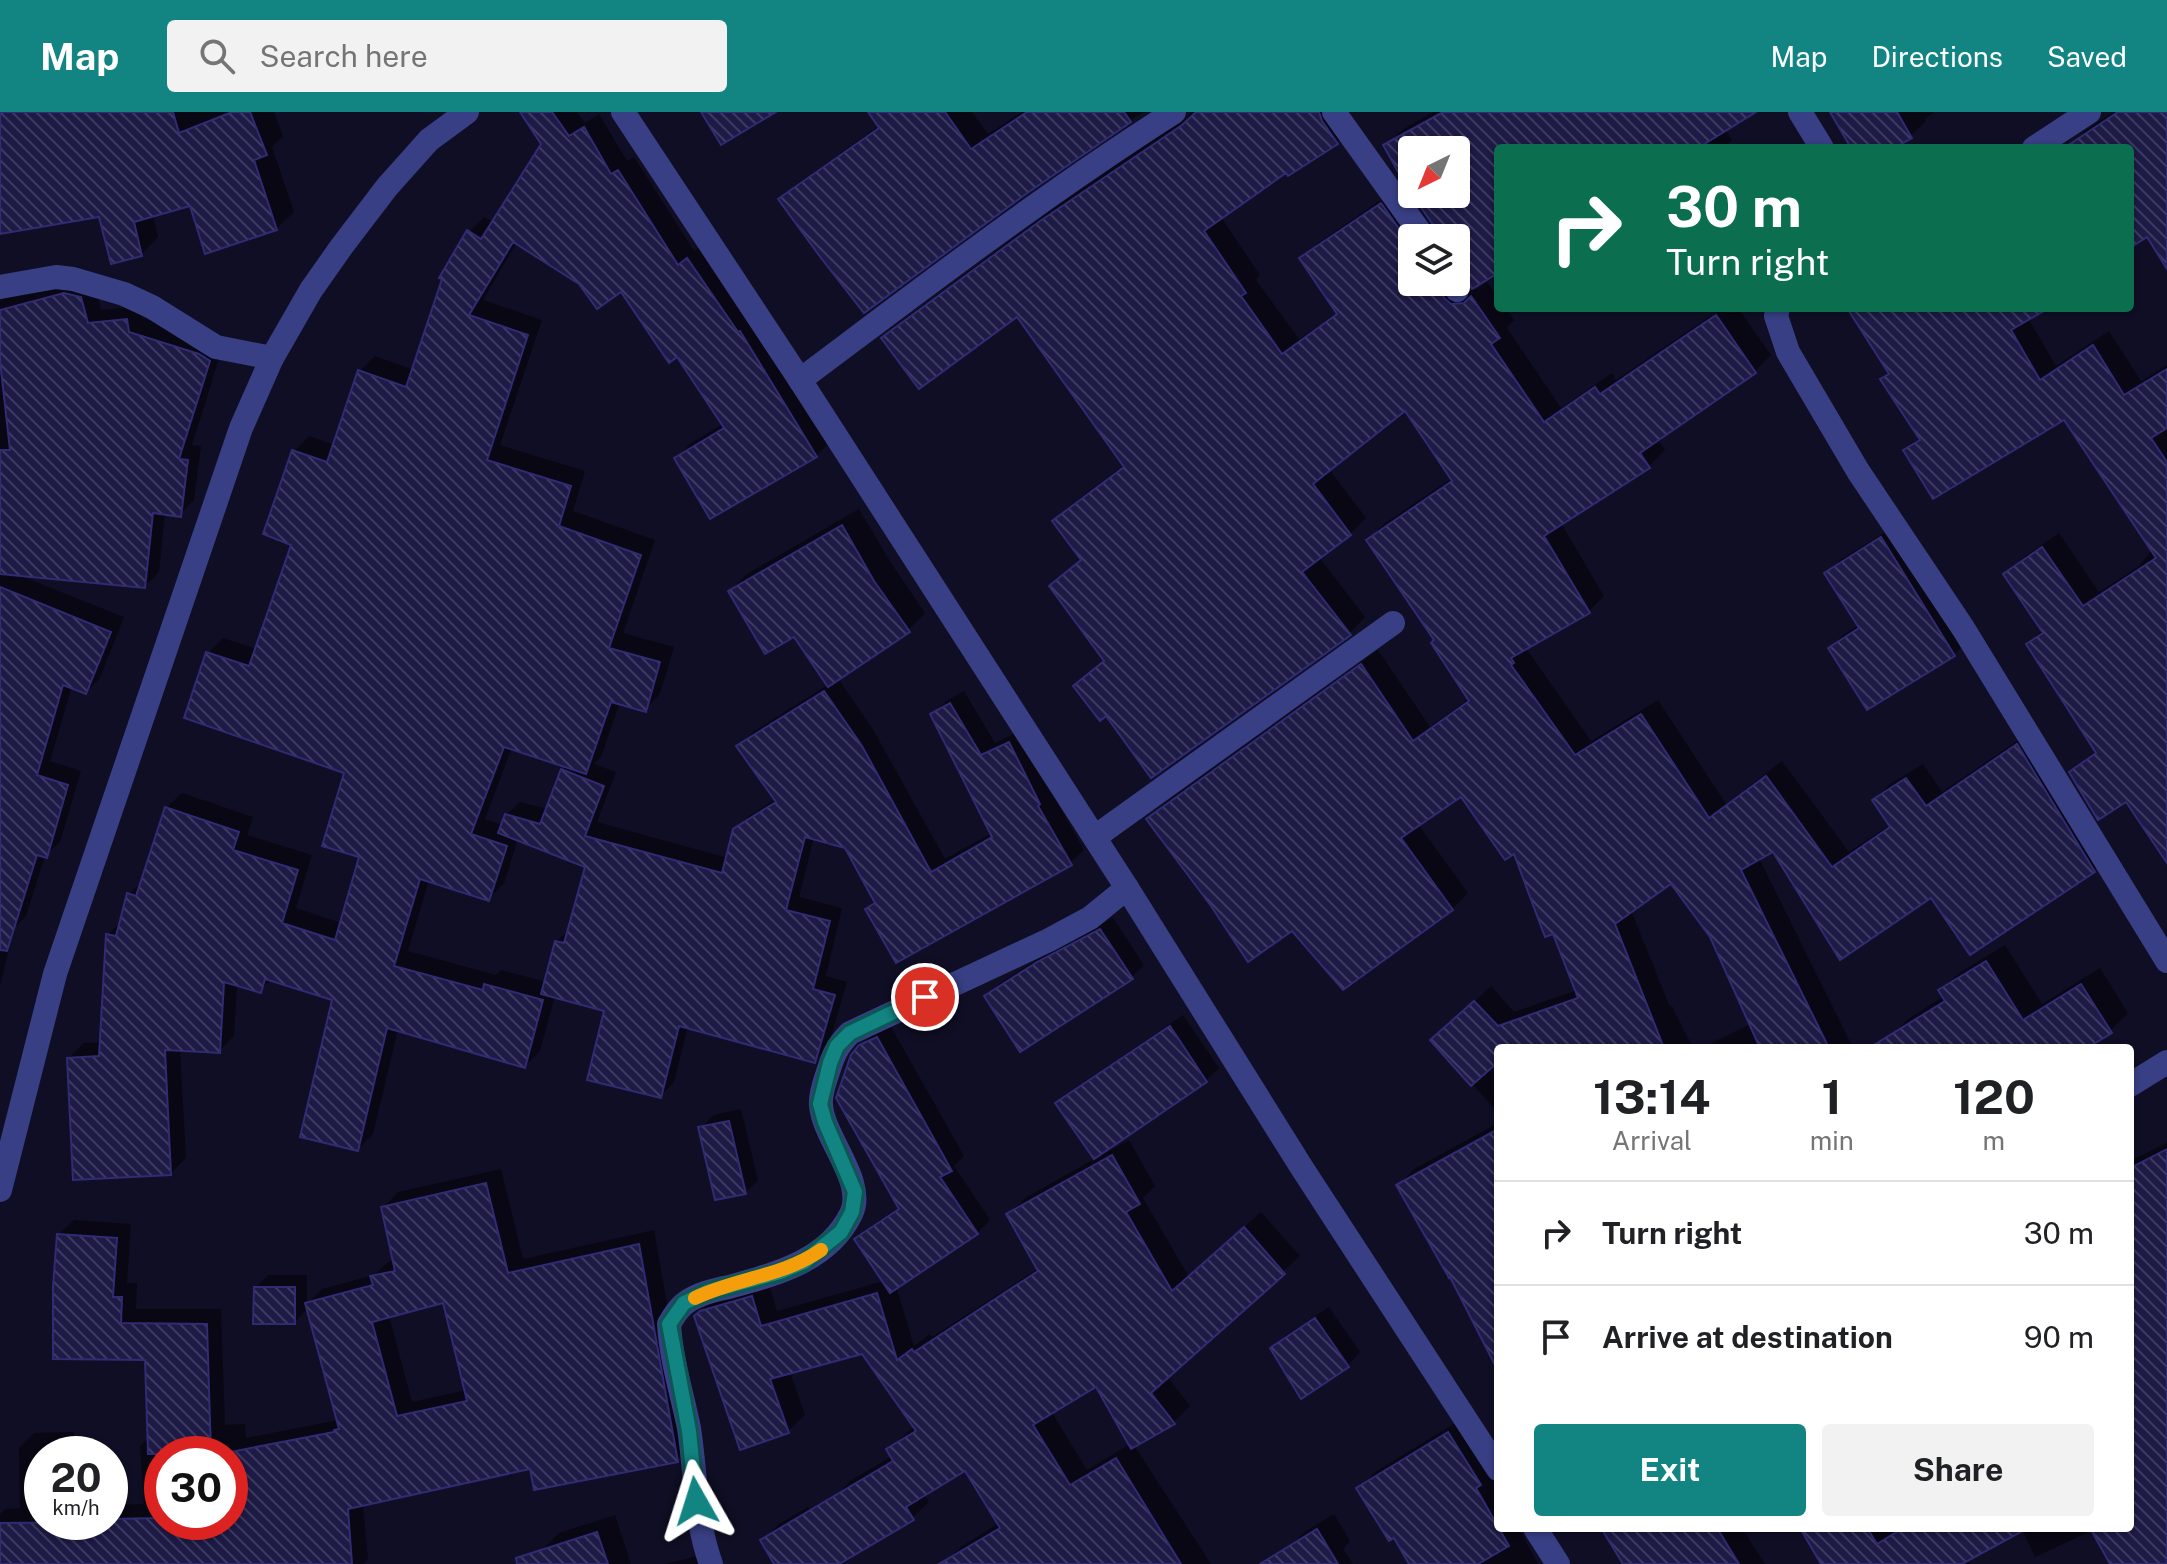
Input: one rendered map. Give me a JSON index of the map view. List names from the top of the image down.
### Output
{
  "north": "bottom left",
  "page": {
    "header": "Map",
    "search": "Search here",
    "nav": ["Map", "Directions", "Saved"],
    "turn": ["30 m", "Turn right"],
    "eta": [
      "13:14",
      "Arrival",
      "1",
      "min",
      "120",
      "m"
    ],
    "list": [
      {
        "name": "Turn right",
        "value": "30 m"
      },
      {
        "name": "Arrive at destination",
        "value": "90 m"
      }
    ],
    "buttons": ["Exit", "Share"],
    "speed": "20 km/h",
    "limit": "30"
  }
}
